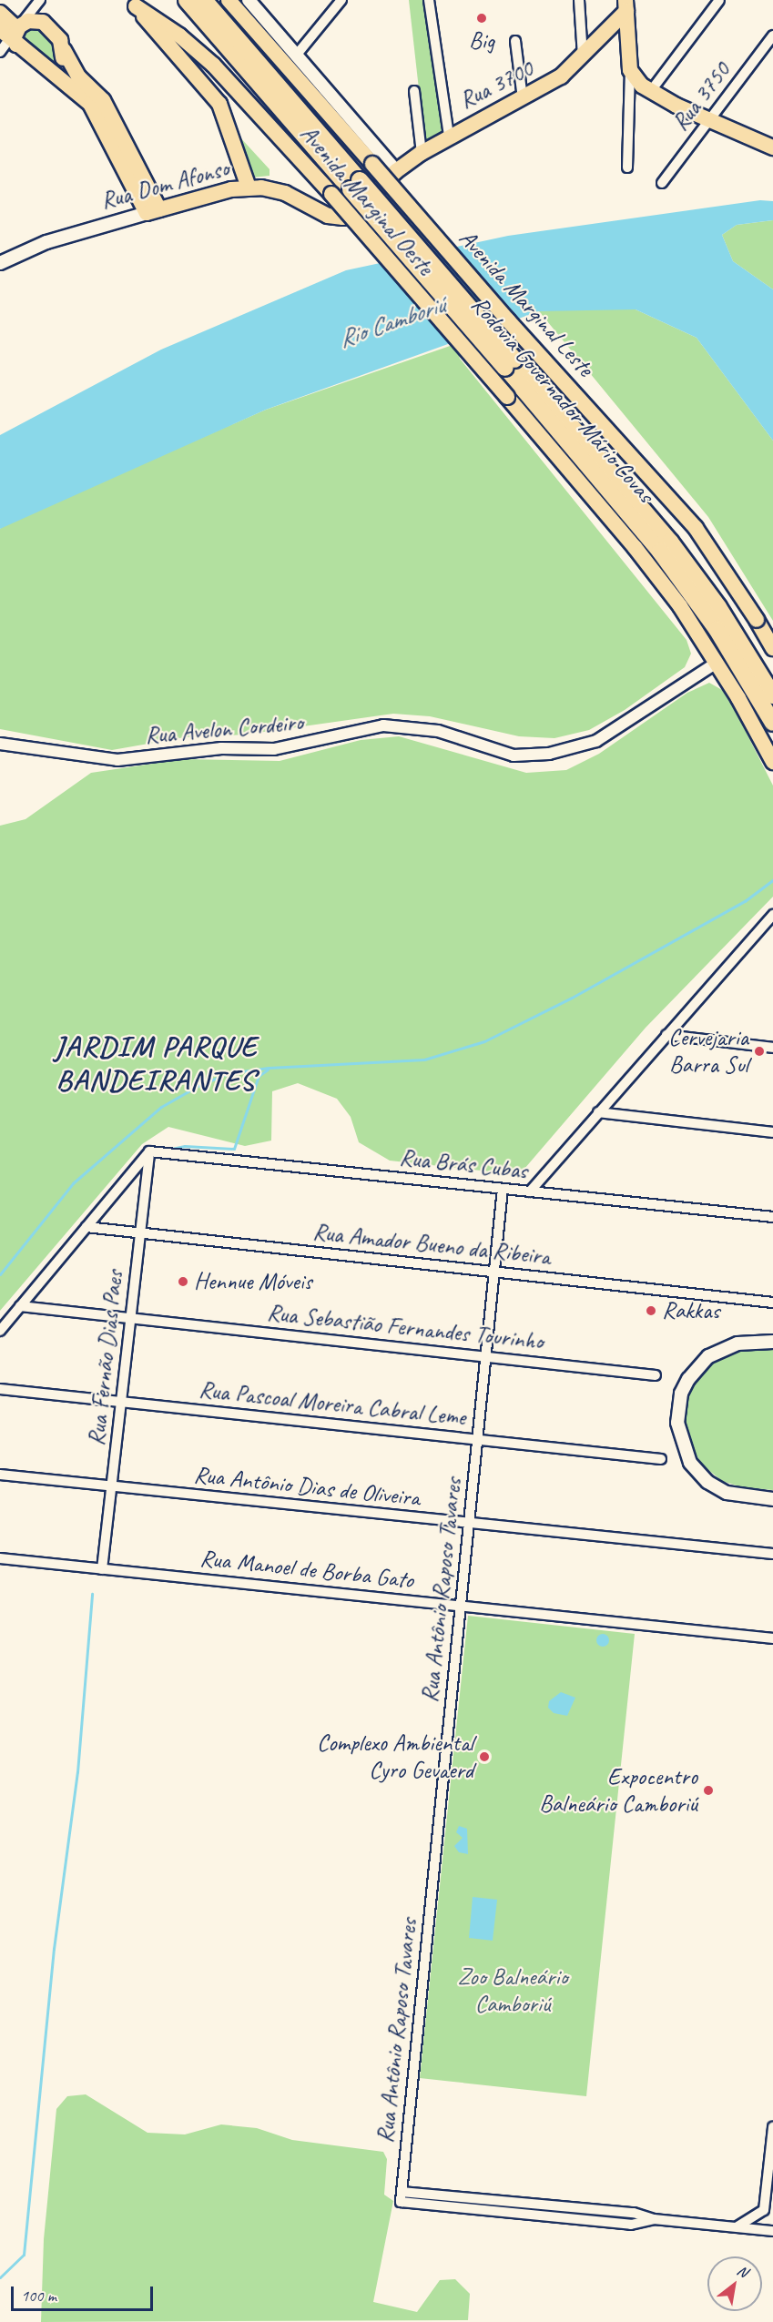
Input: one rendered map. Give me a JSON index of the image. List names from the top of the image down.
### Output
{
  "streets": {
    "highway": ["Rodovia Governador Mário Covas"],
    "main road": [
      "Rua 3700",
      "Rua Dom Afonso",
      "Avenida Marginal Oeste",
      "Avenida Marginal Leste"
    ],
    "street": [
      "Rua 3750",
      "Rua Avelon Cordeiro",
      "Rua Brás Cubas",
      "Rua Amador Bueno da Ribeira",
      "Rua Sebastião Fernandes Tourinho",
      "Rua Fernão Dias Paes",
      "Rua Pascoal Moreira Cabral Leme",
      "Rua Antônio Dias de Oliveira",
      "Rua Manoel de Borba Gato",
      "Rua Antônio Raposo Tavares"
    ]
  },
  "crossings": [
    ["Rua 3700", "Rua Dom Afonso"],
    ["Rua Dom Afonso", "Avenida Marginal Oeste"],
    ["Avenida Marginal Oeste", "Rua Avelon Cordeiro"],
    ["Rua Brás Cubas", "Rua Fernão Dias Paes"],
    ["Rua Brás Cubas", "Rua Antônio Raposo Tavares"],
    ["Rua Amador Bueno da Ribeira", "Rua Fernão Dias Paes"],
    ["Rua Amador Bueno da Ribeira", "Rua Antônio Raposo Tavares"],
    ["Rua Sebastião Fernandes Tourinho", "Rua Fernão Dias Paes"],
    ["Rua Sebastião Fernandes Tourinho", "Rua Antônio Raposo Tavares"],
    ["Rua Fernão Dias Paes", "Rua Pascoal Moreira Cabral Leme"],
    ["Rua Fernão Dias Paes", "Rua Antônio Dias de Oliveira"],
    ["Rua Fernão Dias Paes", "Rua Manoel de Borba Gato"],
    ["Rua Pascoal Moreira Cabral Leme", "Rua Antônio Raposo Tavares"],
    ["Rua Antônio Dias de Oliveira", "Rua Antônio Raposo Tavares"],
    ["Rua Manoel de Borba Gato", "Rua Antônio Raposo Tavares"]
  ],
  "districts": ["JARDIM PARQUE BANDEIRANTES"],
  "water": ["Rio Camboriú"],
  "parks": ["Zoo Balneário Camboriú"],
  "places": [
    "Big",
    "Cervejaria Barra Sul",
    "Hennue Móveis",
    "Rakkas",
    "Complexo Ambiental Cyro Gevaerd",
    "Expocentro Balneário Camboriú"
  ],
  "scale_bar": "100 m",
  "north": "top right"
}
